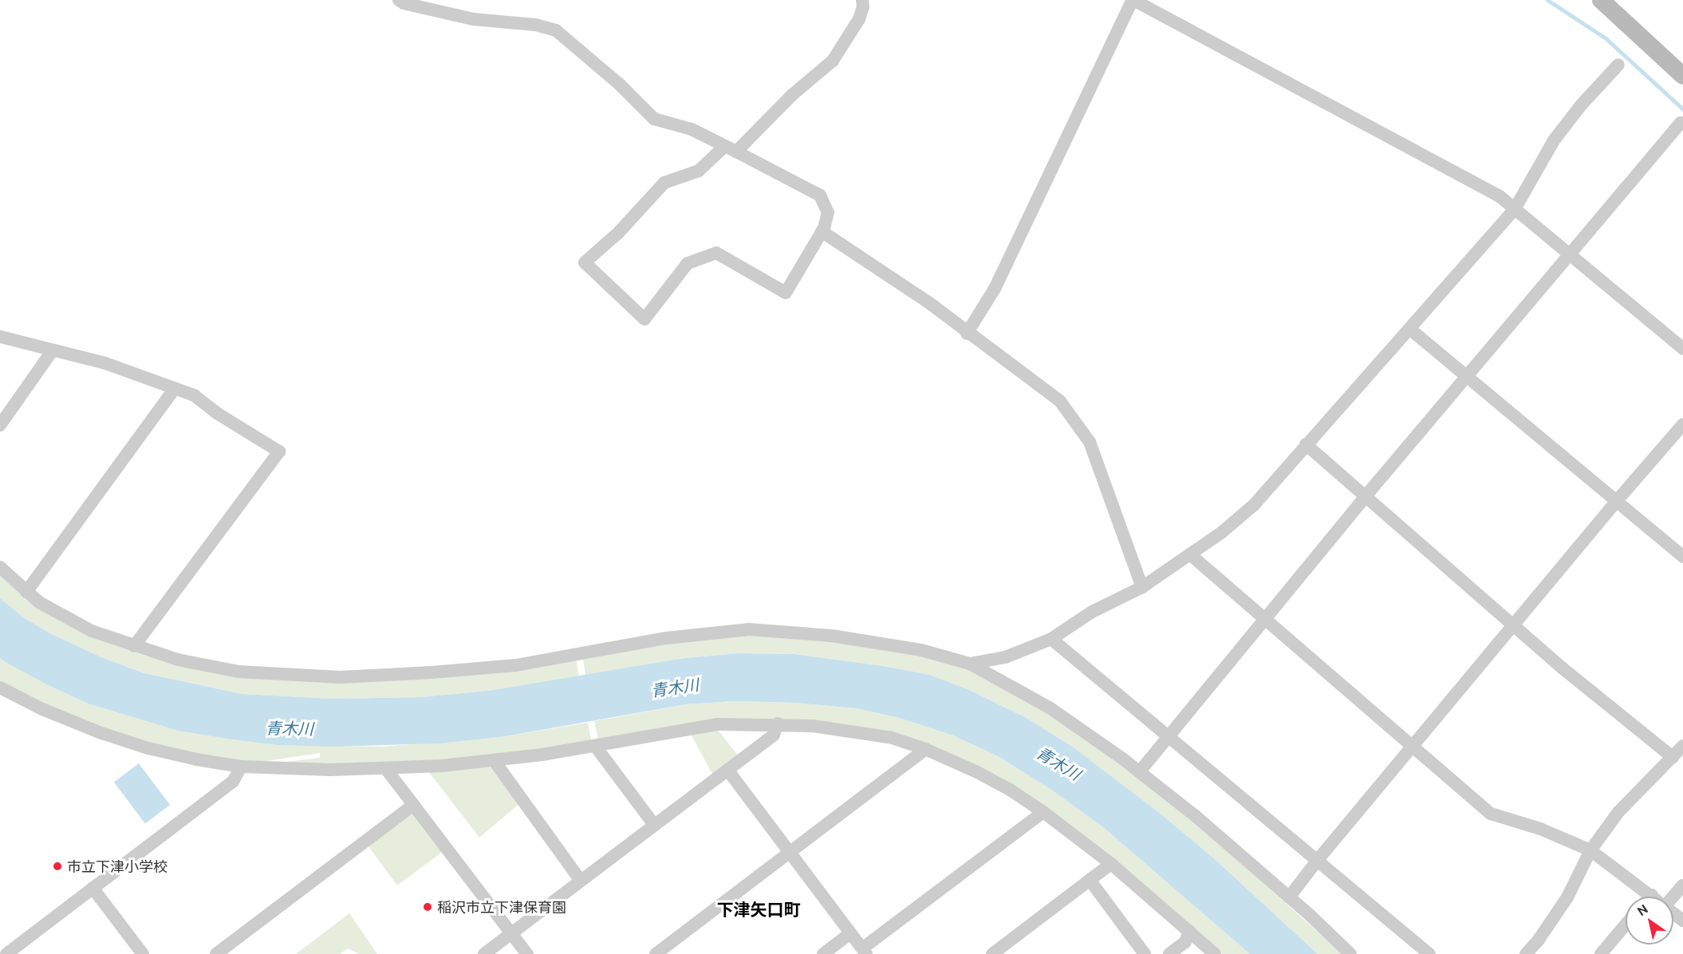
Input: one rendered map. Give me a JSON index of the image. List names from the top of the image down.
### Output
{
  "districts": ["下津矢口町"],
  "water": ["青木川"],
  "places": ["市立下津小学校", "稲沢市立下津保育園"],
  "north": "top left"
}
